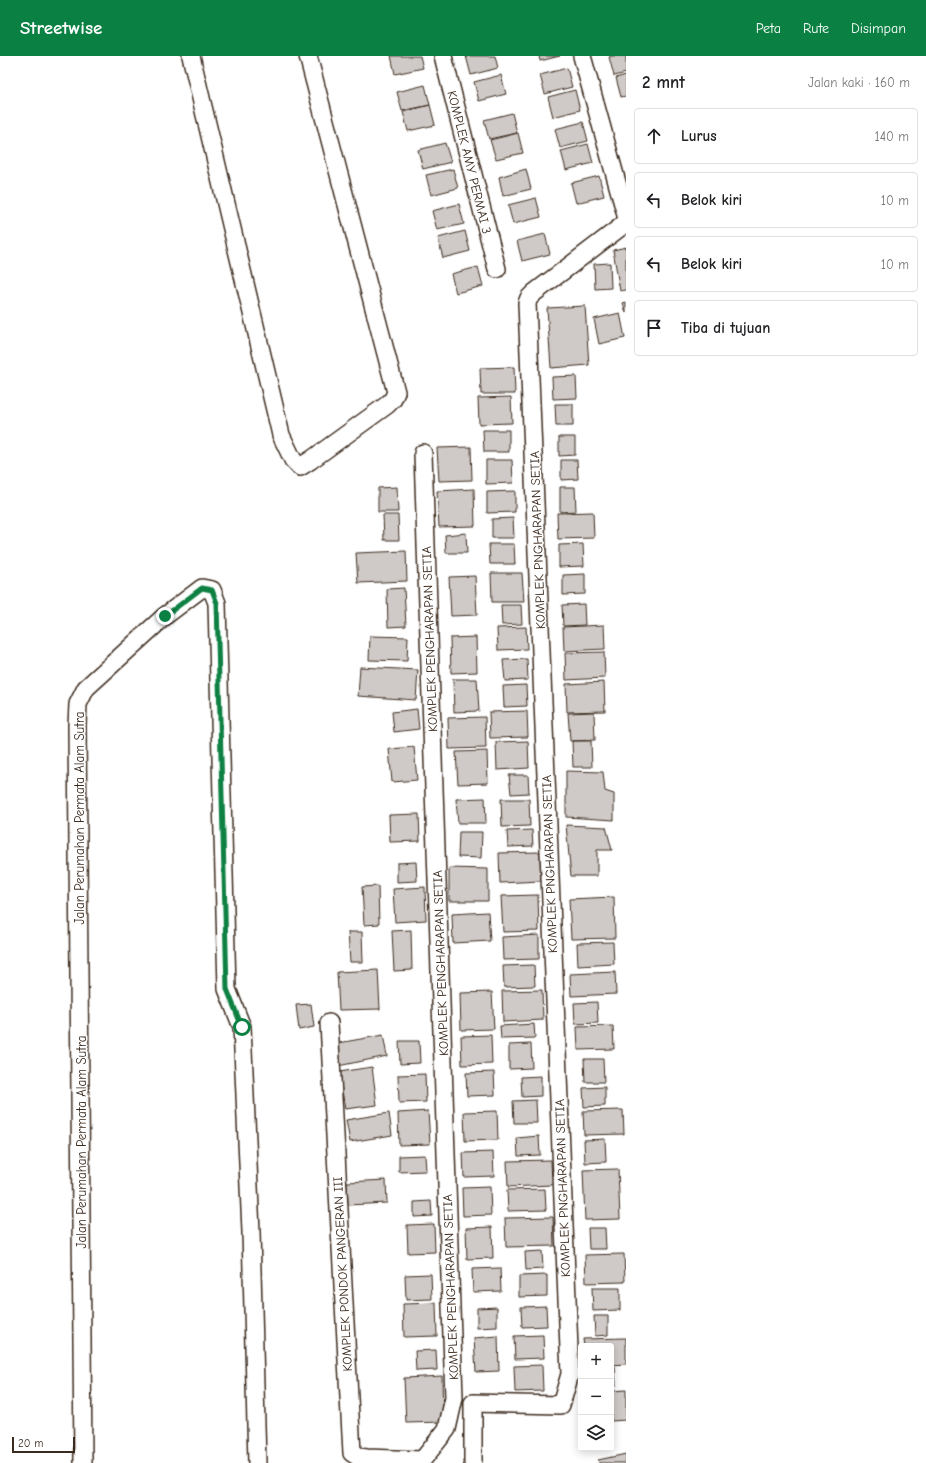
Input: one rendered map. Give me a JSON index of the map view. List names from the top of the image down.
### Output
{
  "streets": {
    "street": [
      "KOMPLEK AMY PERMAI 3",
      "KOMPLEK PNGHARAPAN SETIA",
      "KOMPLEK PENGHARAPAN SETIA",
      "Jalan Perumahan Permata Alam Sutra",
      "KOMPLEK PONDOK PANGERAN III"
    ]
  },
  "crossings": [
    ["KOMPLEK PENGHARAPAN SETIA", "KOMPLEK PONDOK PANGERAN III"]
  ],
  "scale_bar": "20 m",
  "page": {
    "header": "Streetwise",
    "nav": ["Peta", "Rute", "Disimpan"],
    "heading": ["2 mnt", "Jalan kaki · 160 m"],
    "list": [
      ["Lurus", "140 m"],
      ["Belok kiri", "10 m"],
      ["Belok kiri", "10 m"],
      "Tiba di tujuan"
    ],
    "map_buttons": ["+", "−"],
    "scale": "20 m"
  }
}
